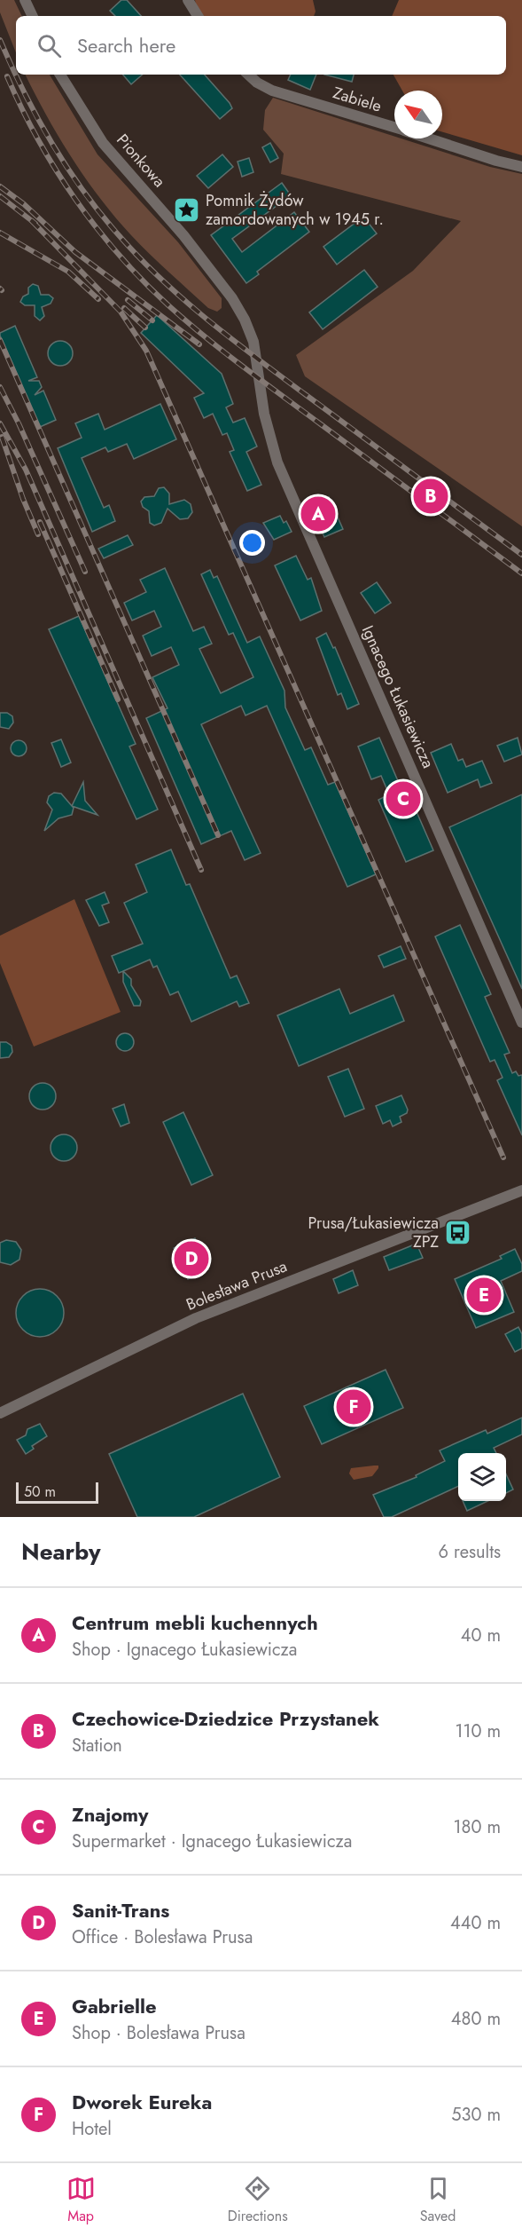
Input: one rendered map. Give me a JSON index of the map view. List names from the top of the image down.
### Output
{
  "streets": {
    "street": [
      "Zabiele",
      "Pionkowa",
      "Ignacego Łukasiewicza",
      "Bolesława Prusa"
    ]
  },
  "crossings": [
    ["Pionkowa", "Ignacego Łukasiewicza"]
  ],
  "places": {
    "place": ["Pomnik Żydów zamordowanych w 1945 r."],
    "bus stop": ["Prusa/Łukasiewicza ZPZ"]
  },
  "scale_bar": "50 m",
  "north": "top left",
  "page": {
    "search": "Search here",
    "pins": [
      "B",
      "A",
      "C",
      "D",
      "E",
      "F"
    ],
    "scale": "50 m",
    "heading": ["Nearby", "6 results"],
    "list": [
      {
        "mark": "A",
        "name": "Centrum mebli kuchennych",
        "note": "Shop · Ignacego Łukasiewicza",
        "value": "40 m"
      },
      {
        "mark": "B",
        "name": "Czechowice-Dziedzice Przystanek",
        "note": "Station",
        "value": "110 m"
      },
      {
        "mark": "C",
        "name": "Znajomy",
        "note": "Supermarket · Ignacego Łukasiewicza",
        "value": "180 m"
      },
      {
        "mark": "D",
        "name": "Sanit-Trans",
        "note": "Office · Bolesława Prusa",
        "value": "440 m"
      },
      {
        "mark": "E",
        "name": "Gabrielle",
        "note": "Shop · Bolesława Prusa",
        "value": "480 m"
      },
      {
        "mark": "F",
        "name": "Dworek Eureka",
        "note": "Hotel",
        "value": "530 m"
      }
    ],
    "nav": ["Map", "Directions", "Saved"]
  }
}
